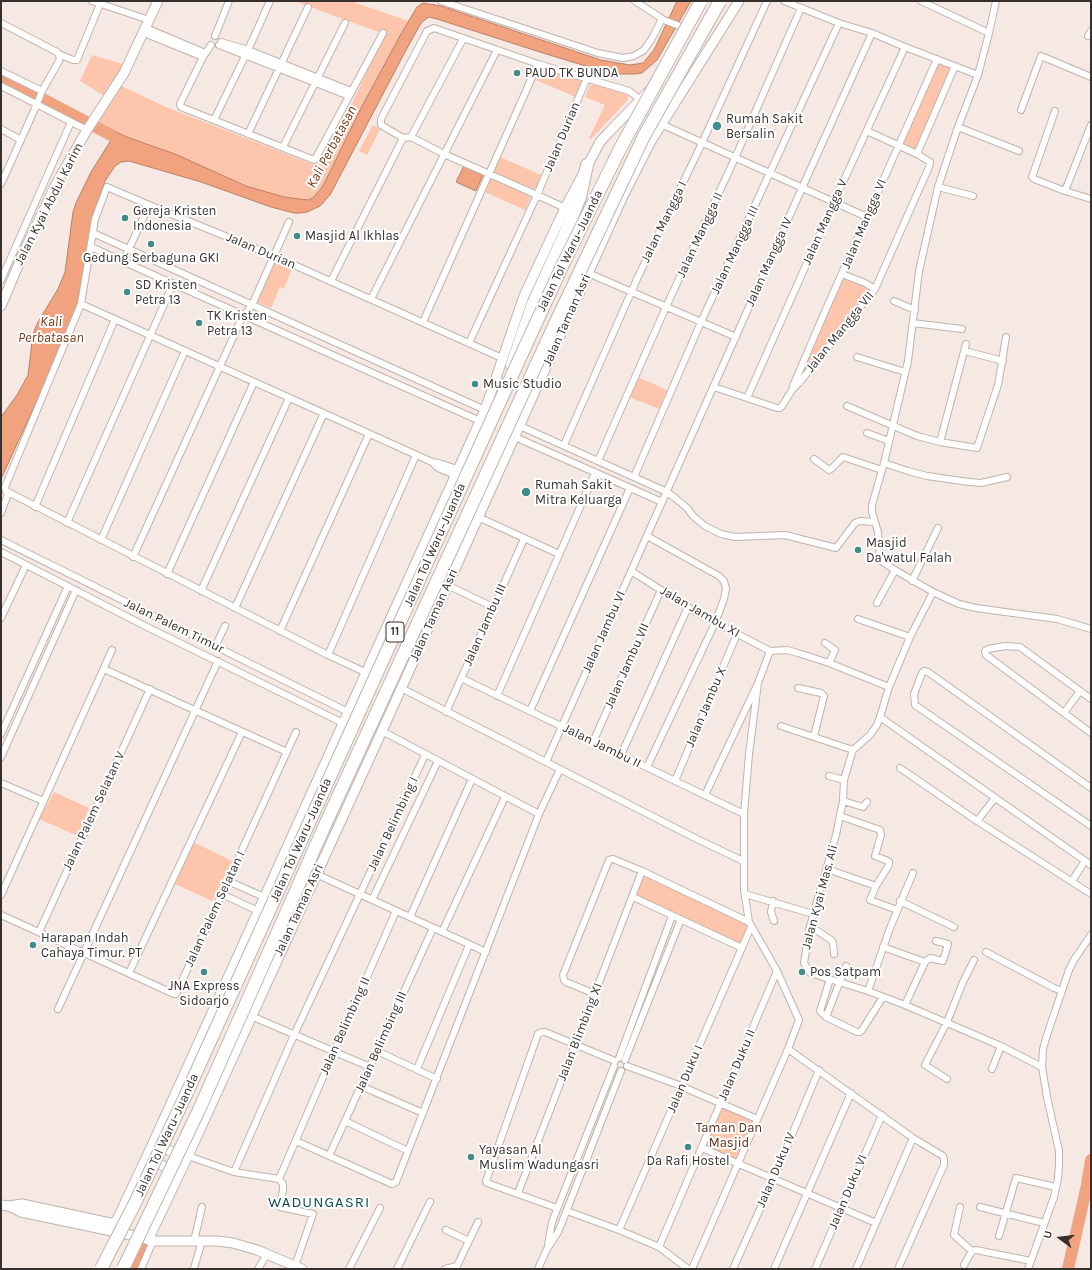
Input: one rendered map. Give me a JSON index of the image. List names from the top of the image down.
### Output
{
  "streets": {
    "highway": ["Jalan Tol Waru–Juanda", "11"],
    "main road": ["Jalan Kyai Abdul Karim", "Jalan Taman Asri"],
    "street": [
      "Jalan Durian",
      "Jalan Mangga I",
      "Jalan Mangga V",
      "Jalan Mangga VI",
      "Jalan Mangga II",
      "Jalan Mangga III",
      "Jalan Mangga IV",
      "Jalan Mangga VII",
      "Jalan Jambu XI",
      "Jalan Jambu III",
      "Jalan Palem Timur",
      "Jalan Jambu VI",
      "Jalan Jambu VII",
      "Jalan Jambu X",
      "Jalan Jambu II",
      "Jalan Palem Selatan V",
      "Jalan Belimbing I",
      "Jalan Kyai Mas. Ali",
      "Jalan Palem Selatan I",
      "Jalan Belimbing II",
      "Jalan Blimbing XI",
      "Jalan Belimbing III",
      "Jalan Duku II",
      "Jalan Duku I",
      "Jalan Duku IV",
      "Jalan Duku VI"
    ]
  },
  "crossings": [
    ["Jalan Mangga V", "Jalan Mangga VII"],
    ["Jalan Mangga VI", "Jalan Mangga VII"],
    ["Jalan Mangga IV", "Jalan Jambu VI"],
    ["Jalan Jambu XI", "Jalan Jambu VI"],
    ["Jalan Jambu XI", "Jalan Jambu VII"],
    ["Jalan Jambu XI", "Jalan Jambu X"],
    ["Jalan Jambu III", "Jalan Jambu II"],
    ["Jalan Jambu VI", "Jalan Jambu II"],
    ["Jalan Jambu VII", "Jalan Jambu II"],
    ["Jalan Jambu X", "Jalan Jambu II"],
    ["Jalan Palem Selatan V", "Jalan Palem Selatan I"]
  ],
  "districts": ["WADUNGASRI"],
  "water": ["Kali Perbatasan"],
  "parks": ["Taman Dan Masjid"],
  "places": [
    "PAUD TK BUNDA",
    "Rumah Sakit Bersalin",
    "Gereja Kristen Indonesia",
    "Masjid Al Ikhlas",
    "Gedung Serbaguna GKI",
    "SD Kristen Petra 13",
    "TK Kristen Petra 13",
    "Music Studio",
    "Rumah Sakit Mitra Keluarga",
    "Masjid Da'watul Falah",
    "Harapan Indah Cahaya Timur. PT",
    "JNA Express Sidoarjo",
    "Pos Satpam",
    "Da Rafi Hostel",
    "Yayasan Al Muslim Wadungasri"
  ],
  "north": "left"
}
